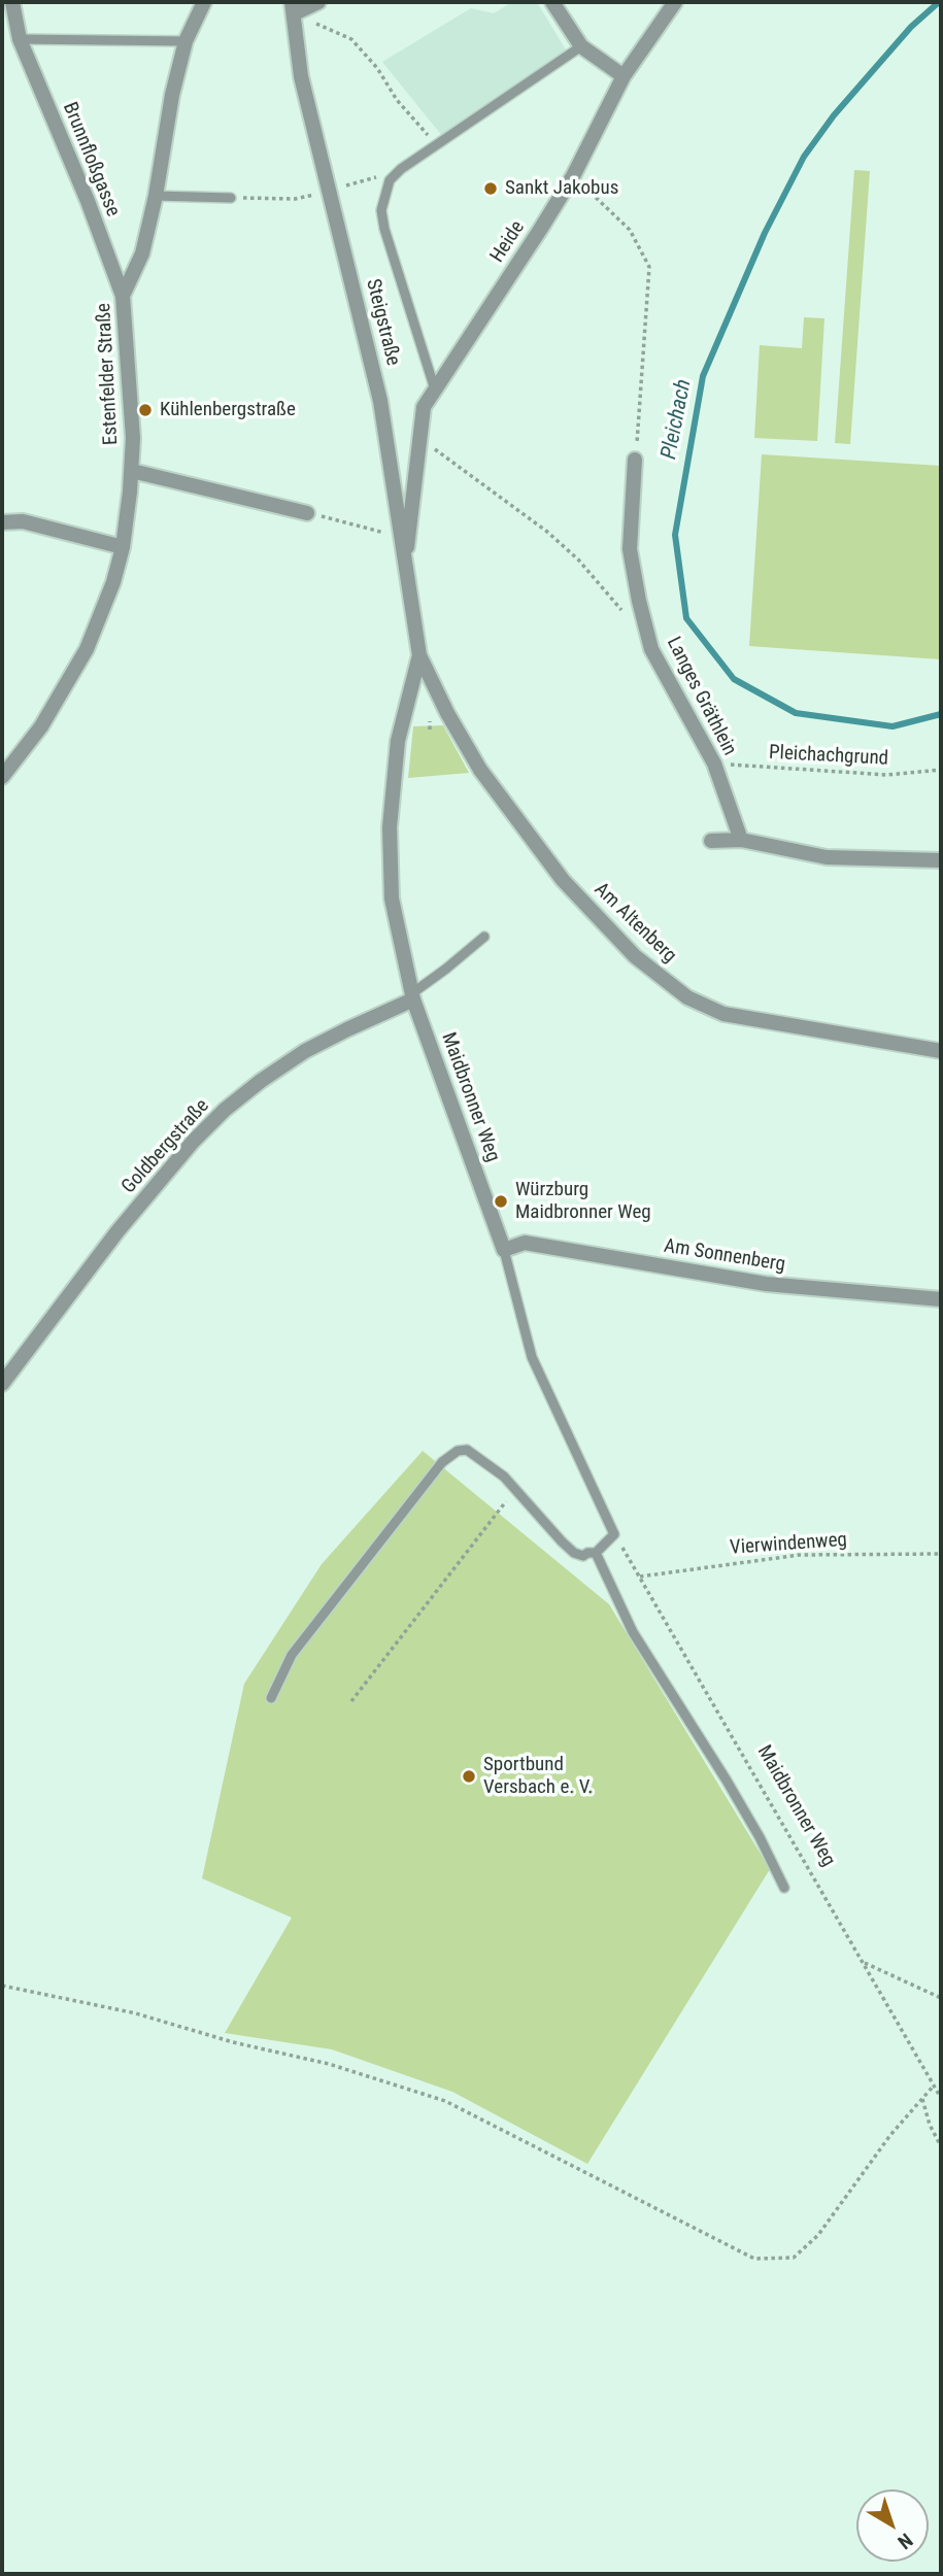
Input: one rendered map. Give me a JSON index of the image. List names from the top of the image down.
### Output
{
  "streets": {
    "street": [
      "Brunnfloßgasse",
      "Heide",
      "Steigstraße",
      "Estenfelder Straße",
      "Langes Gräthlein",
      "Am Altenberg",
      "Maidbronner Weg",
      "Goldbergstraße",
      "Am Sonnenberg"
    ],
    "path": ["Pleichachgrund", "Vierwindenweg"]
  },
  "crossings": [
    ["Brunnfloßgasse", "Estenfelder Straße"],
    ["Heide", "Steigstraße"],
    ["Steigstraße", "Am Altenberg"],
    ["Steigstraße", "Maidbronner Weg"],
    ["Langes Gräthlein", "Pleichachgrund"],
    ["Am Altenberg", "Maidbronner Weg"],
    ["Maidbronner Weg", "Goldbergstraße"],
    ["Maidbronner Weg", "Am Sonnenberg"],
    ["Maidbronner Weg", "Vierwindenweg"]
  ],
  "water": ["Pleichach"],
  "places": [
    "Sankt Jakobus",
    "Kühlenbergstraße",
    "Würzburg Maidbronner Weg",
    "Sportbund Versbach e. V."
  ],
  "north": "bottom right"
}
